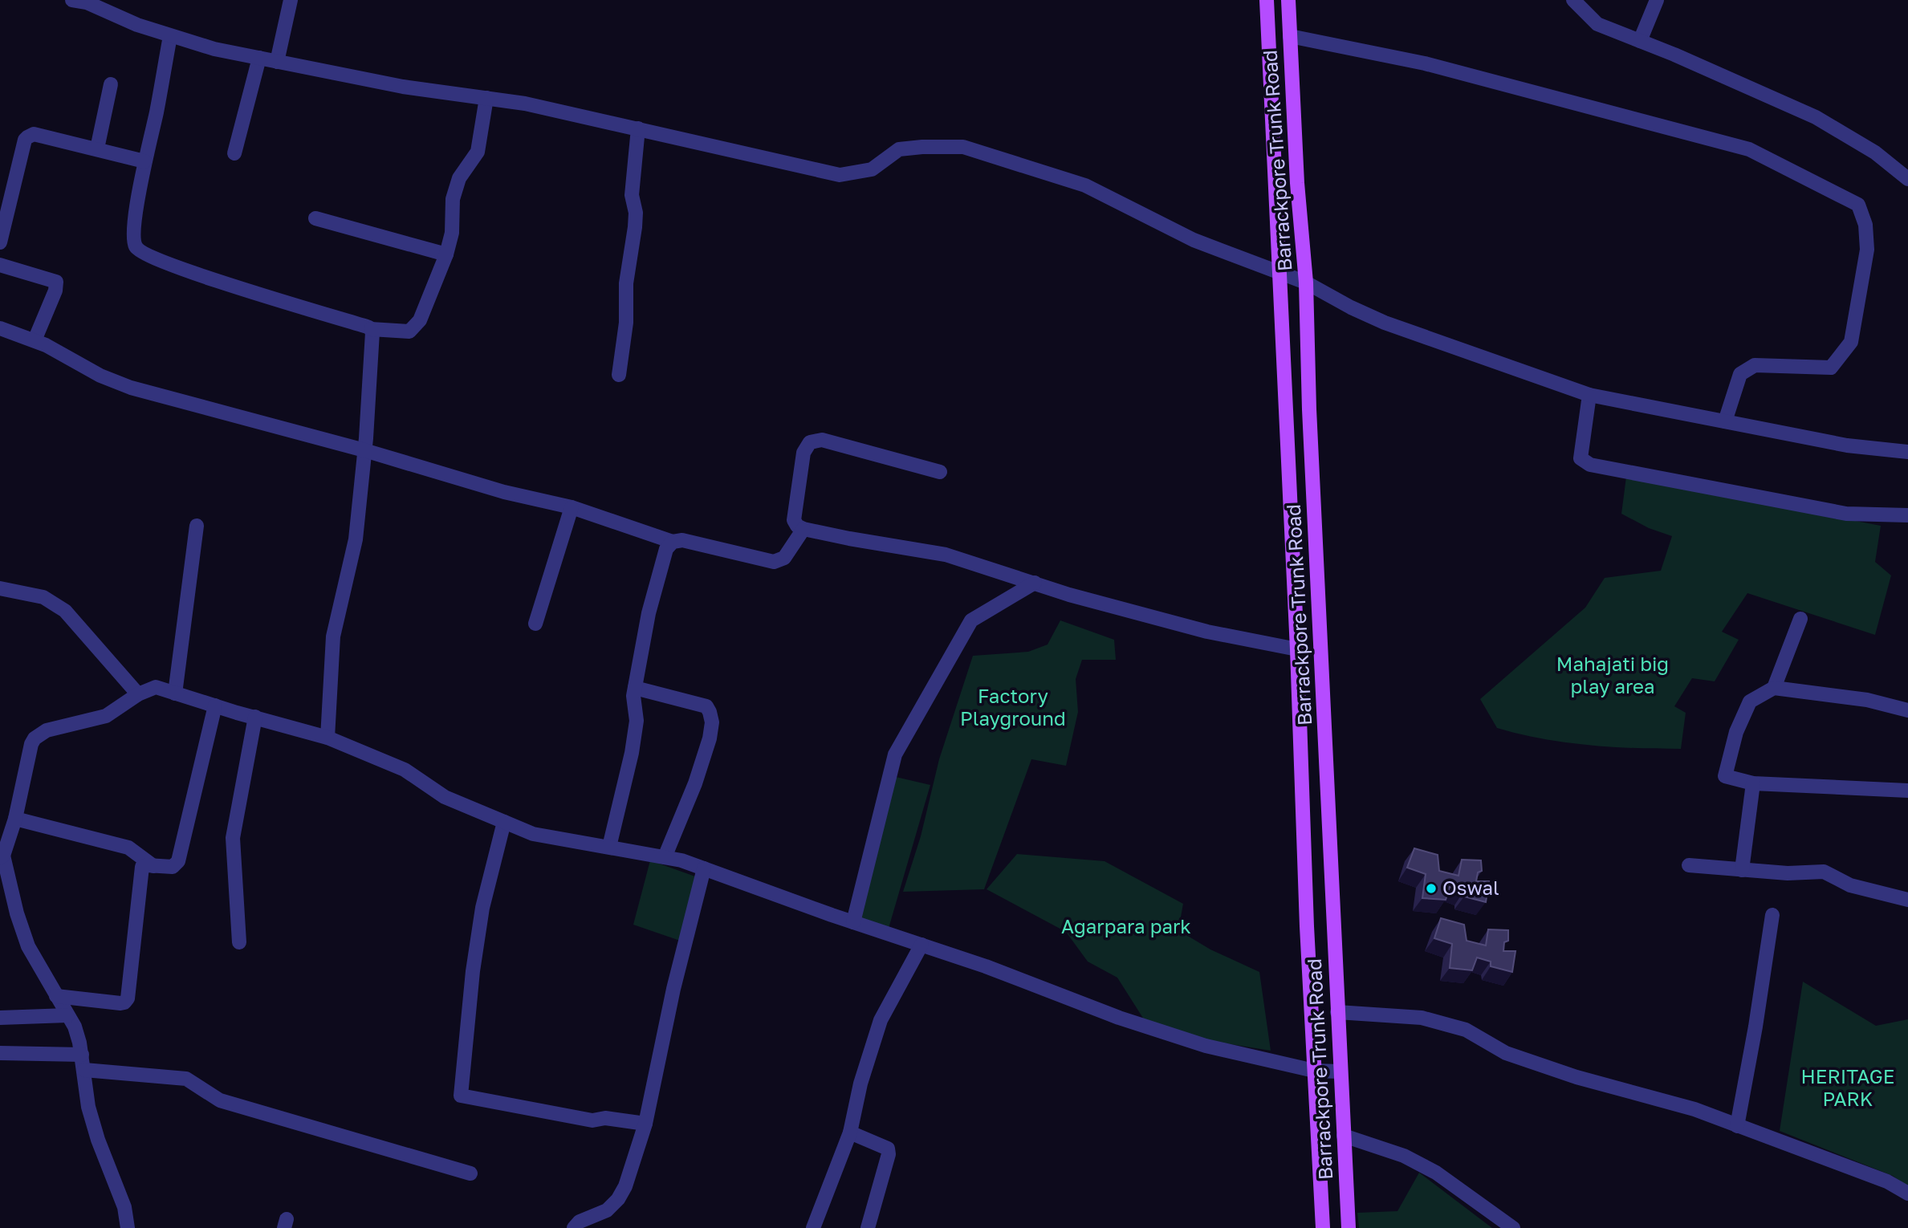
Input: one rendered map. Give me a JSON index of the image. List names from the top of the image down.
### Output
{
  "streets": {
    "main road": ["Barrackpore Trunk Road"]
  },
  "parks": [
    "Mahajati big play area",
    "Factory Playground",
    "Agarpara park",
    "HERITAGE PARK"
  ],
  "places": ["Oswal"]
}
